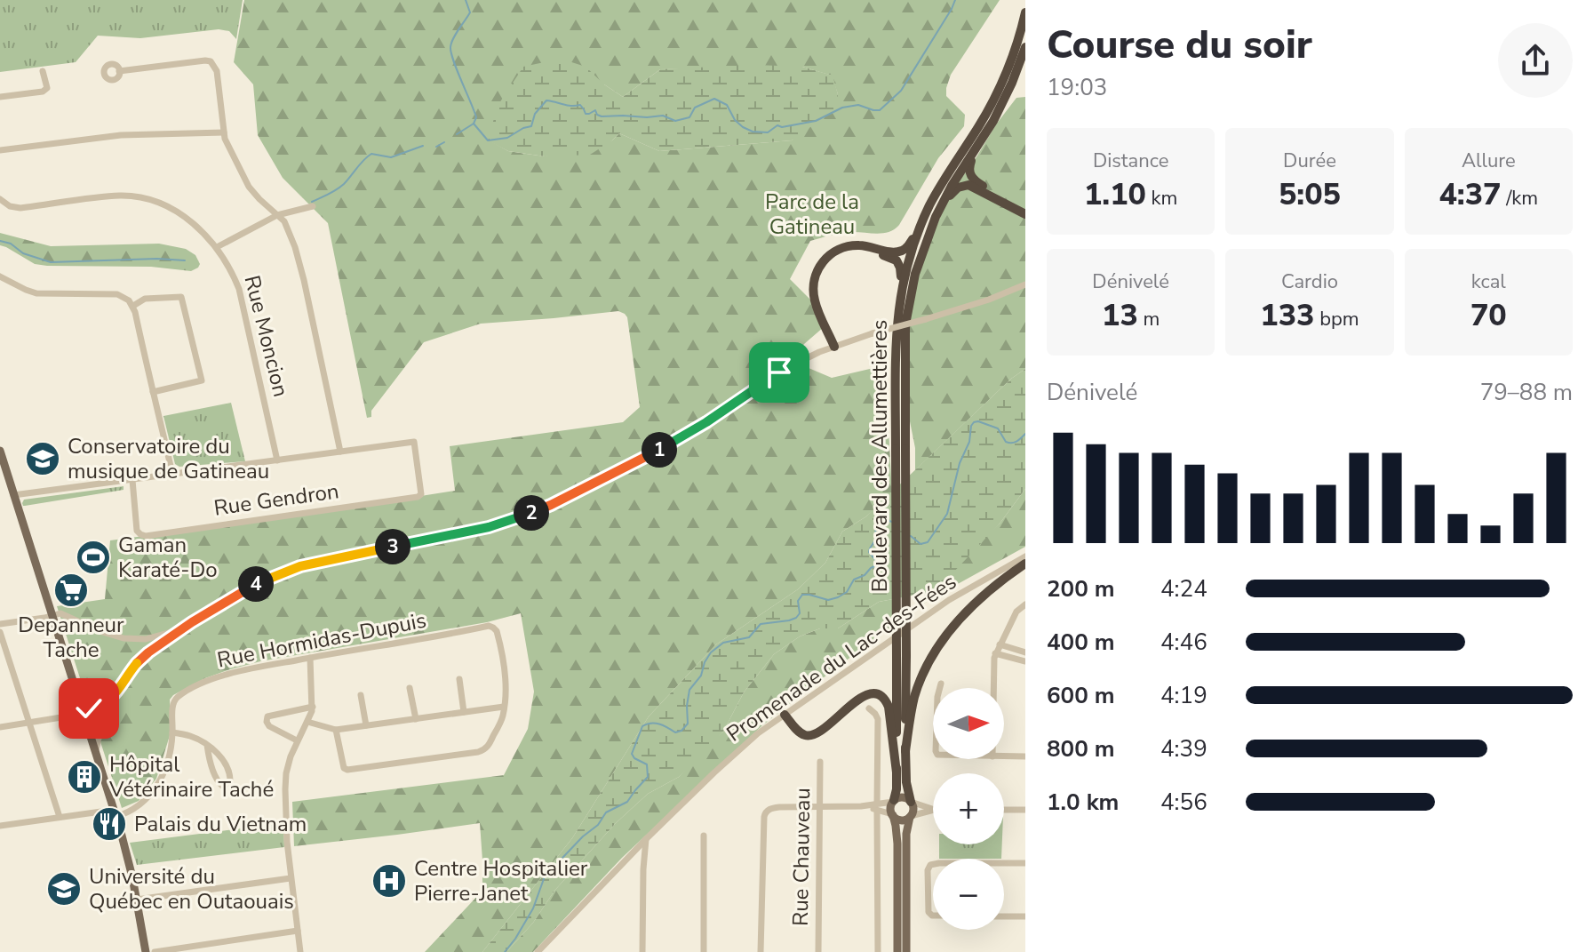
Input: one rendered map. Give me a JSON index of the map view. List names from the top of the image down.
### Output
{
  "streets": {
    "highway": ["Boulevard des Allumettières"],
    "street": [
      "Rue Moncion",
      "Rue Gendron",
      "Rue Hormidas-Dupuis",
      "Promenade du Lac-des-Fées",
      "Rue Chauveau"
    ]
  },
  "parks": ["Parc de la Gatineau"],
  "places": {
    "school or university": ["Conservatoire du musique de Gatineau", "Université du Québec en Outaouais"],
    "sports": ["Gaman Karaté-Do"],
    "supermarket": ["Depanneur Tache"],
    "building": ["Hôpital Vétérinaire Taché"],
    "restaurant": ["Palais du Vietnam"],
    "hospital": ["Centre Hospitalier Pierre-Janet"]
  },
  "north": "right",
  "page": {
    "heading": ["Course du soir", "19:03"],
    "stats": [
      ["Distance", "1.10 km"],
      ["Durée", "5:05"],
      ["Allure", "4:37 /km"],
      ["Dénivelé", "13 m"],
      ["Cardio", "133 bpm"],
      ["kcal", "70"]
    ],
    "chart": ["Dénivelé", "79–88 m"],
    "pins": [
      "1",
      "2",
      "3",
      "4"
    ],
    "list": [
      {
        "name": "200 m",
        "note": "4:24"
      },
      {
        "name": "400 m",
        "note": "4:46"
      },
      {
        "name": "600 m",
        "note": "4:19"
      },
      {
        "name": "800 m",
        "note": "4:39"
      },
      {
        "name": "1.0 km",
        "note": "4:56"
      }
    ],
    "map_buttons": ["+", "−"]
  }
}
